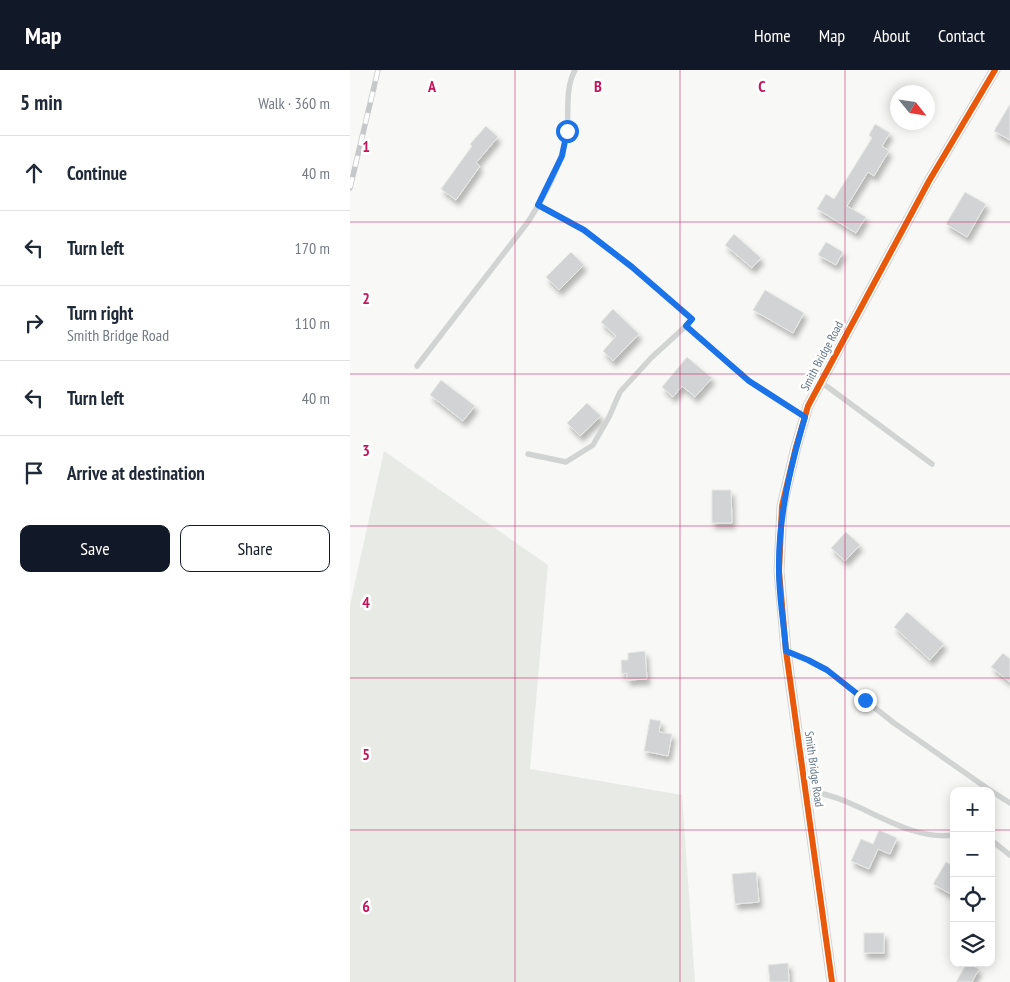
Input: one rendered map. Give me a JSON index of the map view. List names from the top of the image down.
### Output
{
  "streets": {
    "street": ["Smith Bridge Road"]
  },
  "north": "bottom right",
  "page": {
    "header": "Map",
    "nav": [
      "Home",
      "Map",
      "About",
      "Contact"
    ],
    "heading": ["5 min", "Walk · 360 m"],
    "list": [
      ["Continue", "40 m"],
      ["Turn left", "170 m"],
      ["Turn right", "Smith Bridge Road", "110 m"],
      ["Turn left", "40 m"],
      "Arrive at destination"
    ],
    "buttons": ["Save", "Share"],
    "map_buttons": ["+", "−"]
  },
  "grid": {
    "columns": ["A", "B", "C"],
    "rows": [
      "1",
      "2",
      "3",
      "4",
      "5",
      "6"
    ]
  }
}
